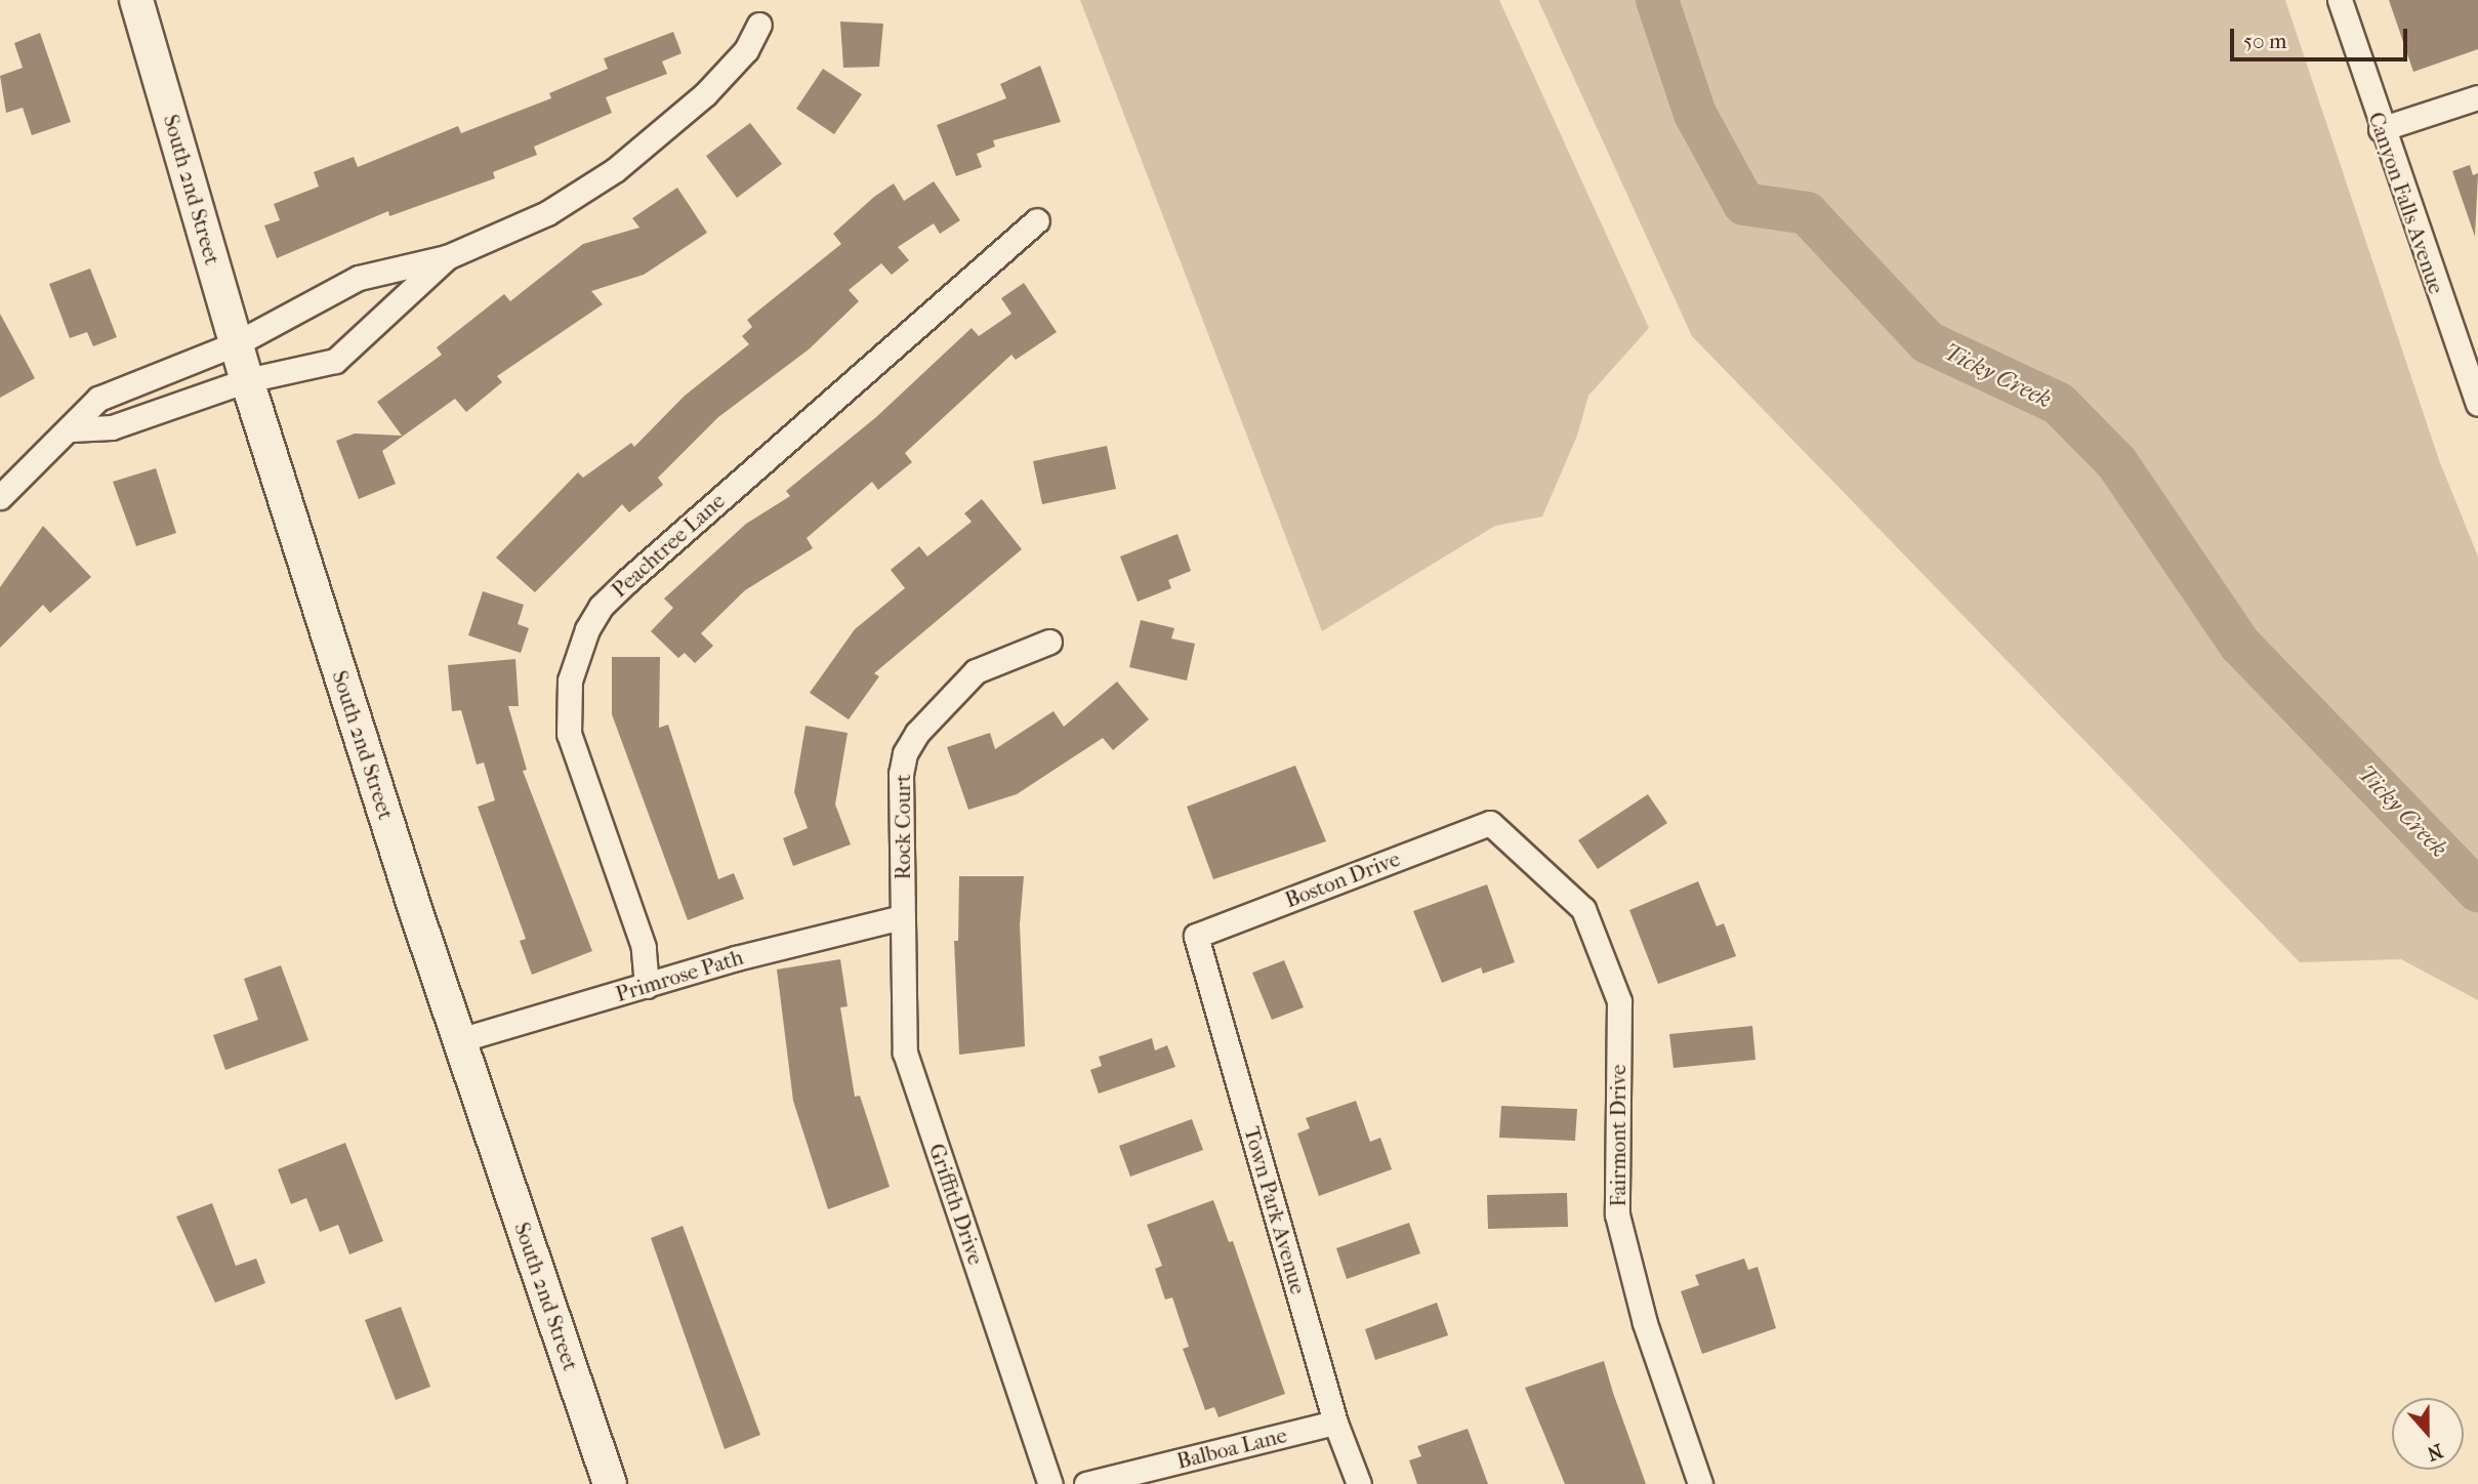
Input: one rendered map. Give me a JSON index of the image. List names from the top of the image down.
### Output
{
  "streets": {
    "main road": ["South 2nd Street"],
    "street": [
      "Canyon Falls Avenue",
      "Peachtree Lane",
      "Rock Court",
      "Boston Drive",
      "Primrose Path",
      "Fairmont Drive",
      "Griffith Drive",
      "Town Park Avenue",
      "Balboa Lane"
    ]
  },
  "crossings": [
    ["South 2nd Street", "Primrose Path"],
    ["Peachtree Lane", "Primrose Path"],
    ["Rock Court", "Primrose Path"],
    ["Rock Court", "Griffith Drive"],
    ["Boston Drive", "Fairmont Drive"],
    ["Boston Drive", "Town Park Avenue"],
    ["Primrose Path", "Griffith Drive"],
    ["Town Park Avenue", "Balboa Lane"]
  ],
  "water": ["Ticky Creek"],
  "scale_bar": "50 m",
  "north": "bottom"
}
